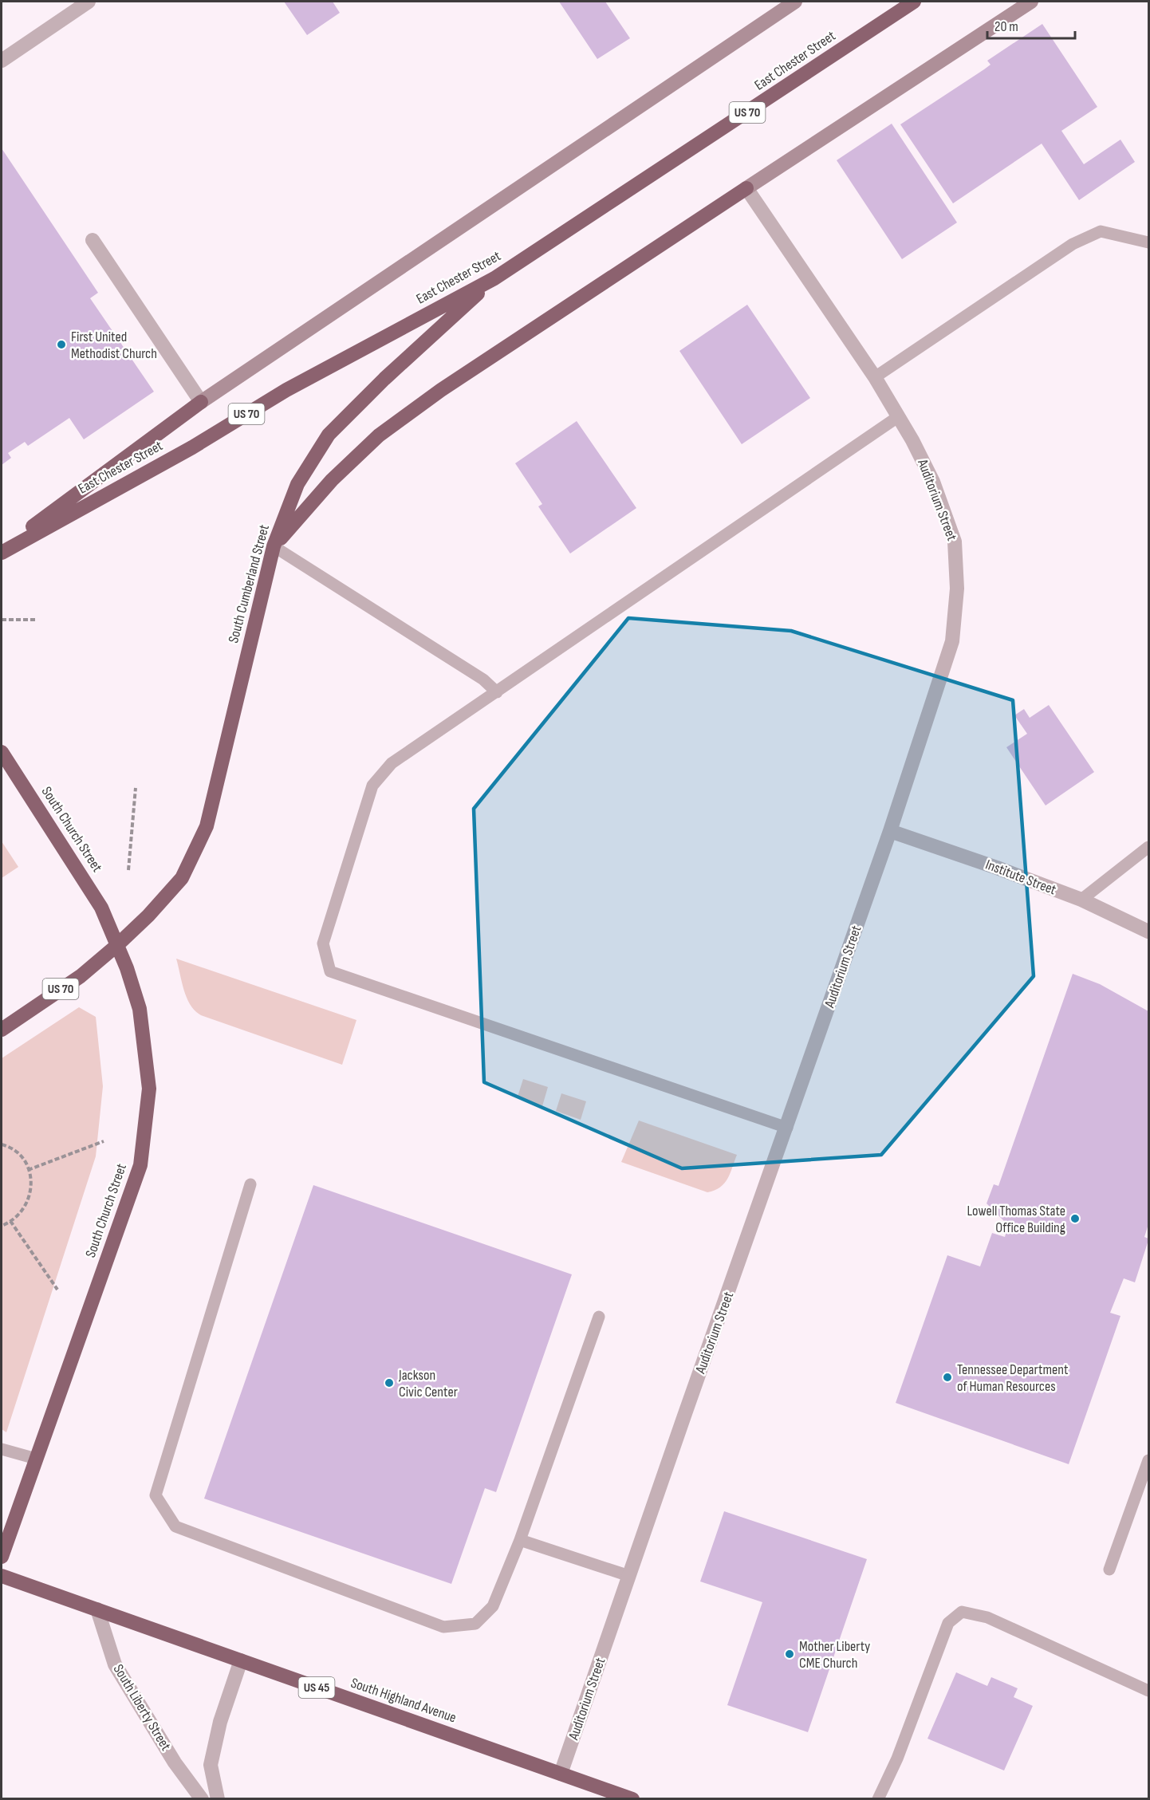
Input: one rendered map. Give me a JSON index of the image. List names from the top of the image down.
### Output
{
  "streets": {
    "highway": [
      "East Chester Street",
      "US 70",
      "South Cumberland Street",
      "South Church Street",
      "US 45",
      "South Highland Avenue"
    ],
    "street": ["Auditorium Street", "Institute Street", "South Liberty Street"]
  },
  "crossings": [
    ["East Chester Street", "South Cumberland Street"],
    ["US 70", "South Cumberland Street"],
    ["US 70", "South Church Street"],
    ["Auditorium Street", "Institute Street"],
    ["Auditorium Street", "South Highland Avenue"],
    ["South Cumberland Street", "South Church Street"],
    ["South Highland Avenue", "South Liberty Street"]
  ],
  "places": [
    "First United Methodist Church",
    "Lowell Thomas State Office Building",
    "Tennessee Department of Human Resources",
    "Jackson Civic Center",
    "Mother Liberty CME Church"
  ],
  "scale_bar": "20 m"
}
